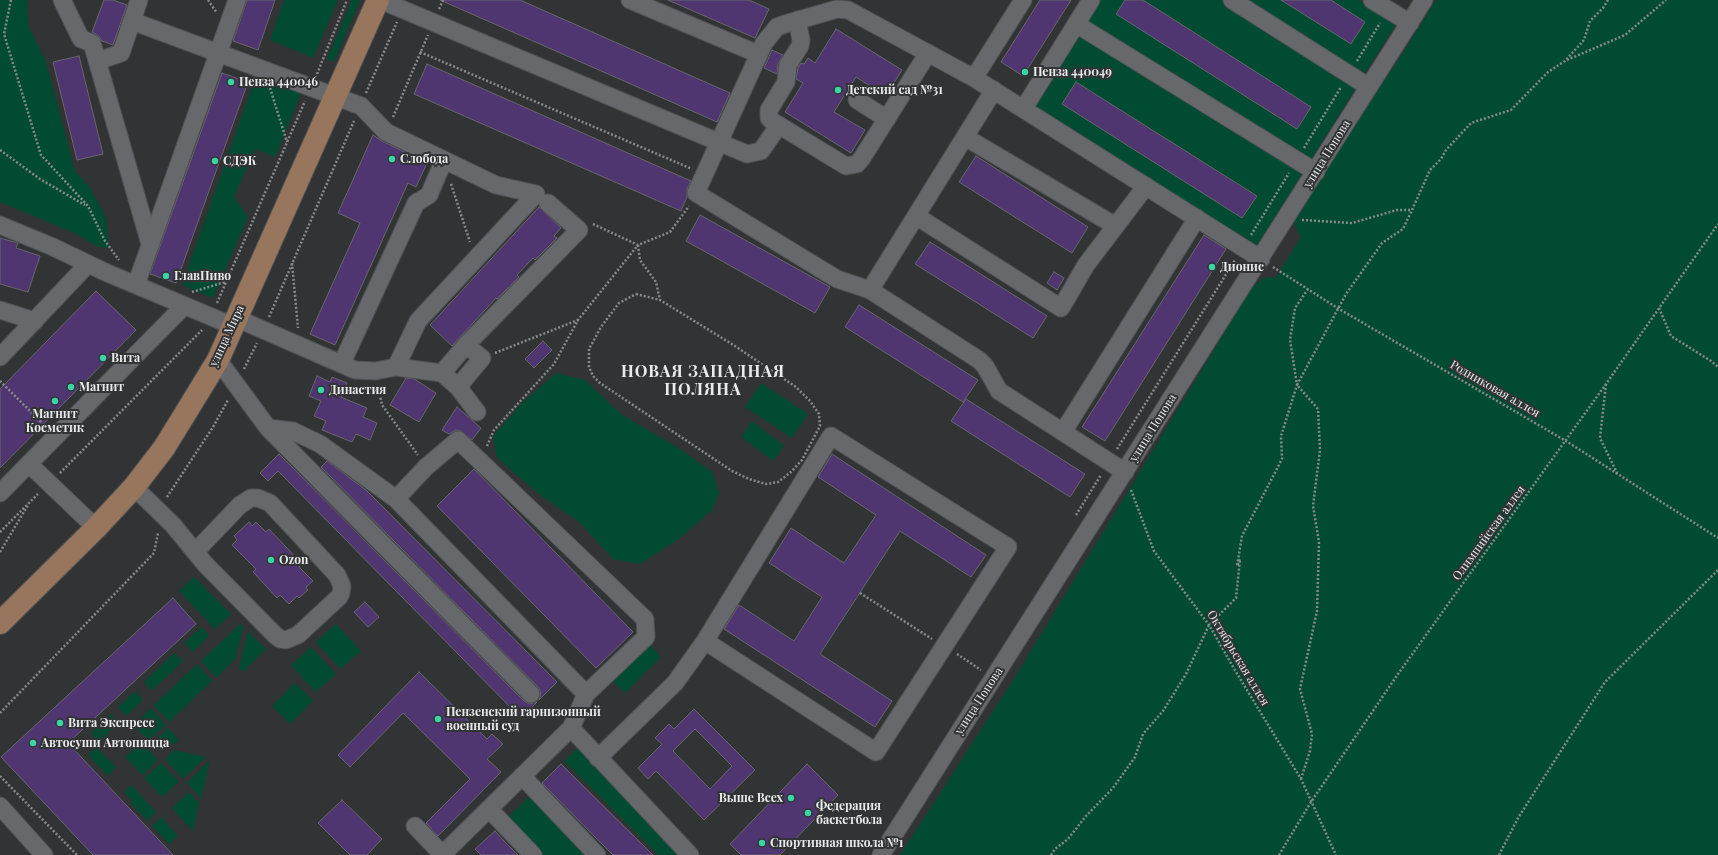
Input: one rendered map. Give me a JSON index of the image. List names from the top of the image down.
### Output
{
  "streets": {
    "main road": ["улица Мира"],
    "street": ["улица Попова"],
    "path": ["Родниковая аллея", "Олимпийская аллея", "Октябрьская аллея"]
  },
  "crossings": [
    ["улица Попова", "Родниковая аллея"],
    ["улица Попова", "Октябрьская аллея"],
    ["Родниковая аллея", "Олимпийская аллея"],
    ["Олимпийская аллея", "Октябрьская аллея"]
  ],
  "districts": ["НОВАЯ ЗАПАДНАЯ ПОЛЯНА"],
  "places": [
    "Пенза 440049",
    "Пенза 440046",
    "Детский сад №31",
    "Слобода",
    "СДЭК",
    "Дионис",
    "ГлавПиво",
    "Вита",
    "Магнит",
    "Династия",
    "Магнит Косметик",
    "Ozon",
    "Пензенский гарнизонный военный суд",
    "Вита Экспресс",
    "Автосуши Автопицца",
    "Выше Всех",
    "Федерация баскетбола",
    "Спортивная школа №1"
  ]
}
